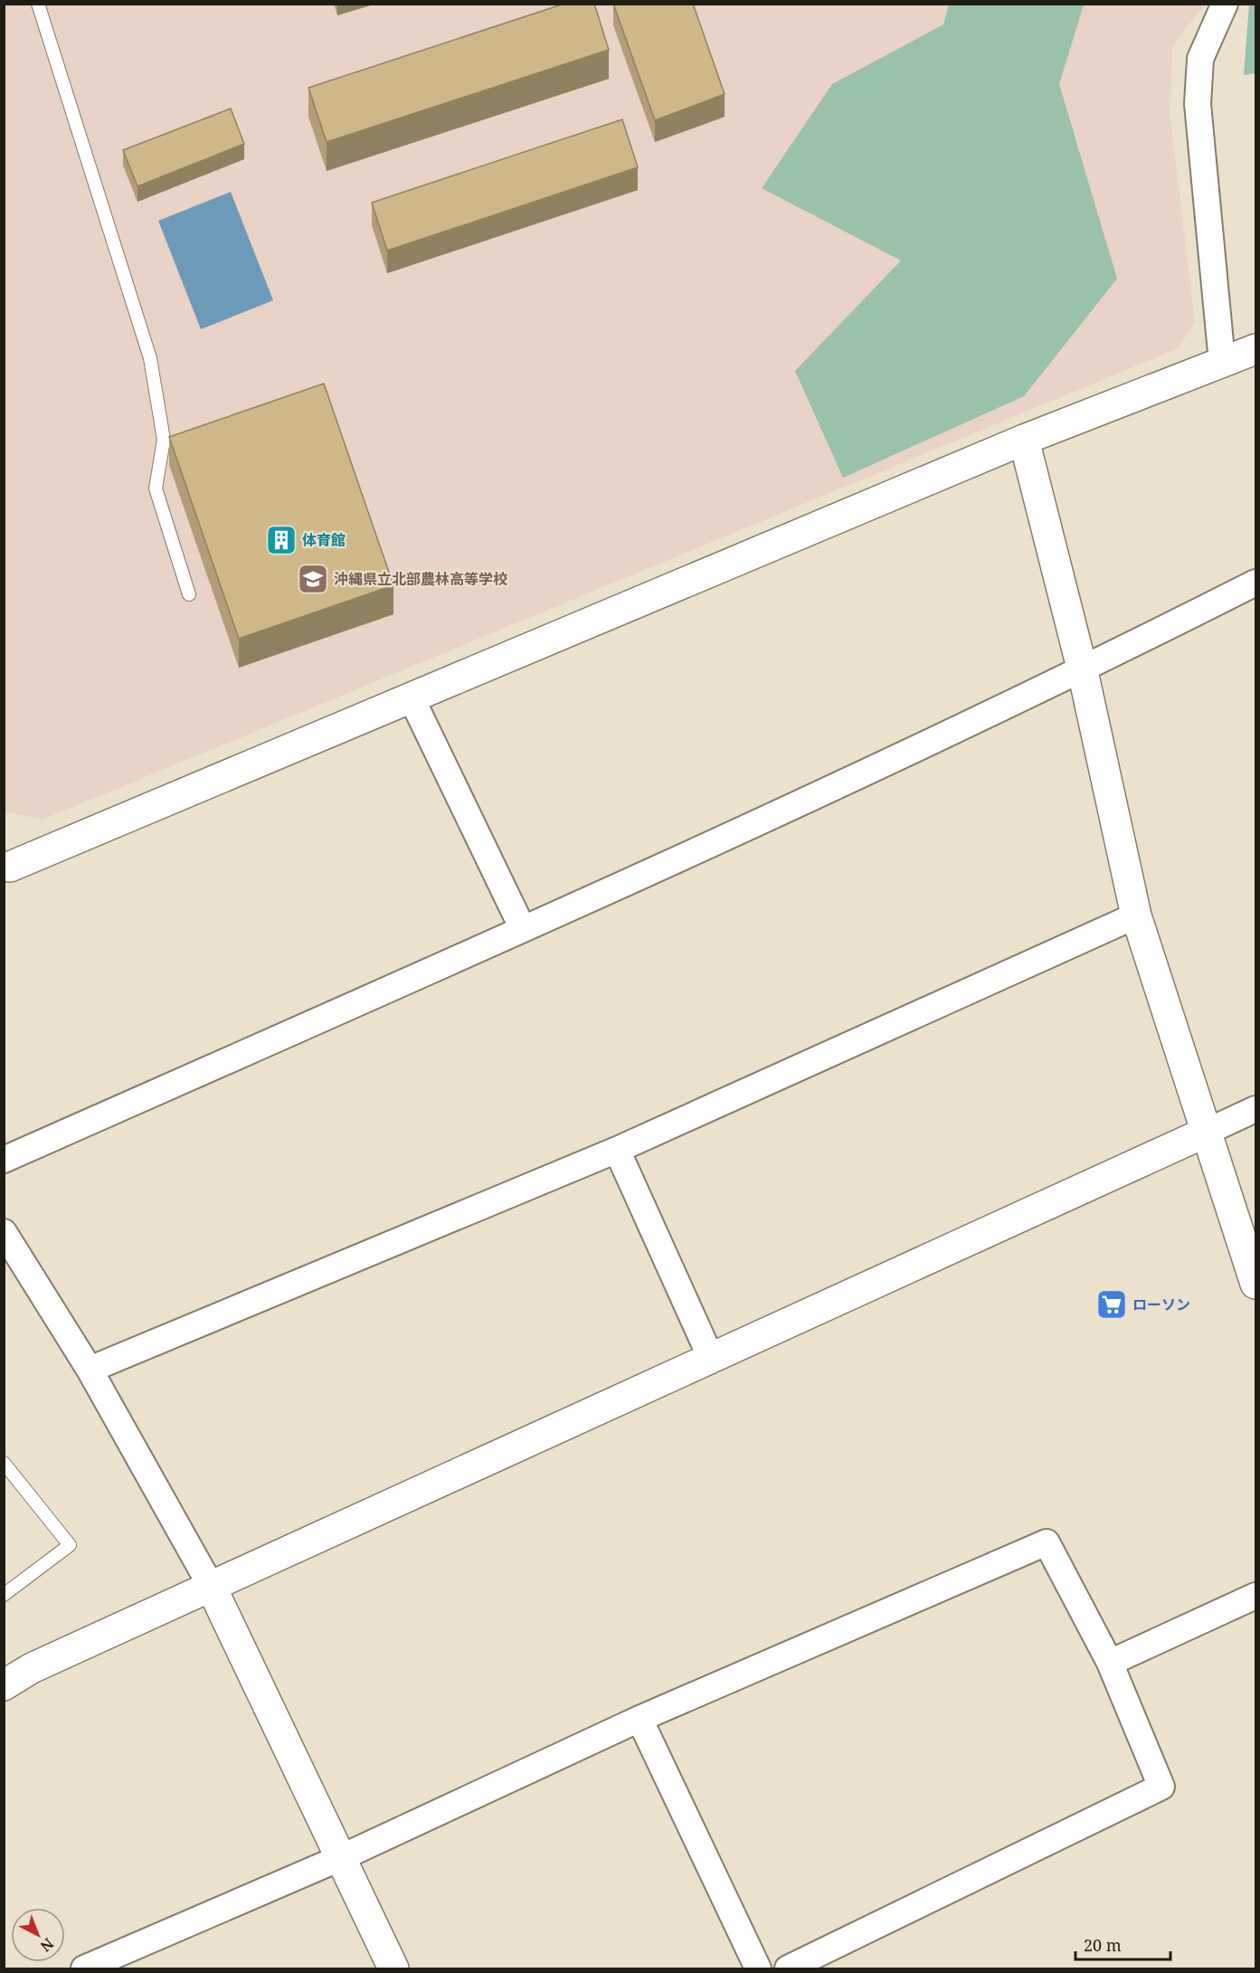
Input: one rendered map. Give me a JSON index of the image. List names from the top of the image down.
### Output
{
  "places": {
    "building": ["体育館"],
    "school or university": ["沖縄県立北部農林高等学校"],
    "supermarket": ["ローソン"]
  },
  "scale_bar": "20 m",
  "north": "bottom right"
}
